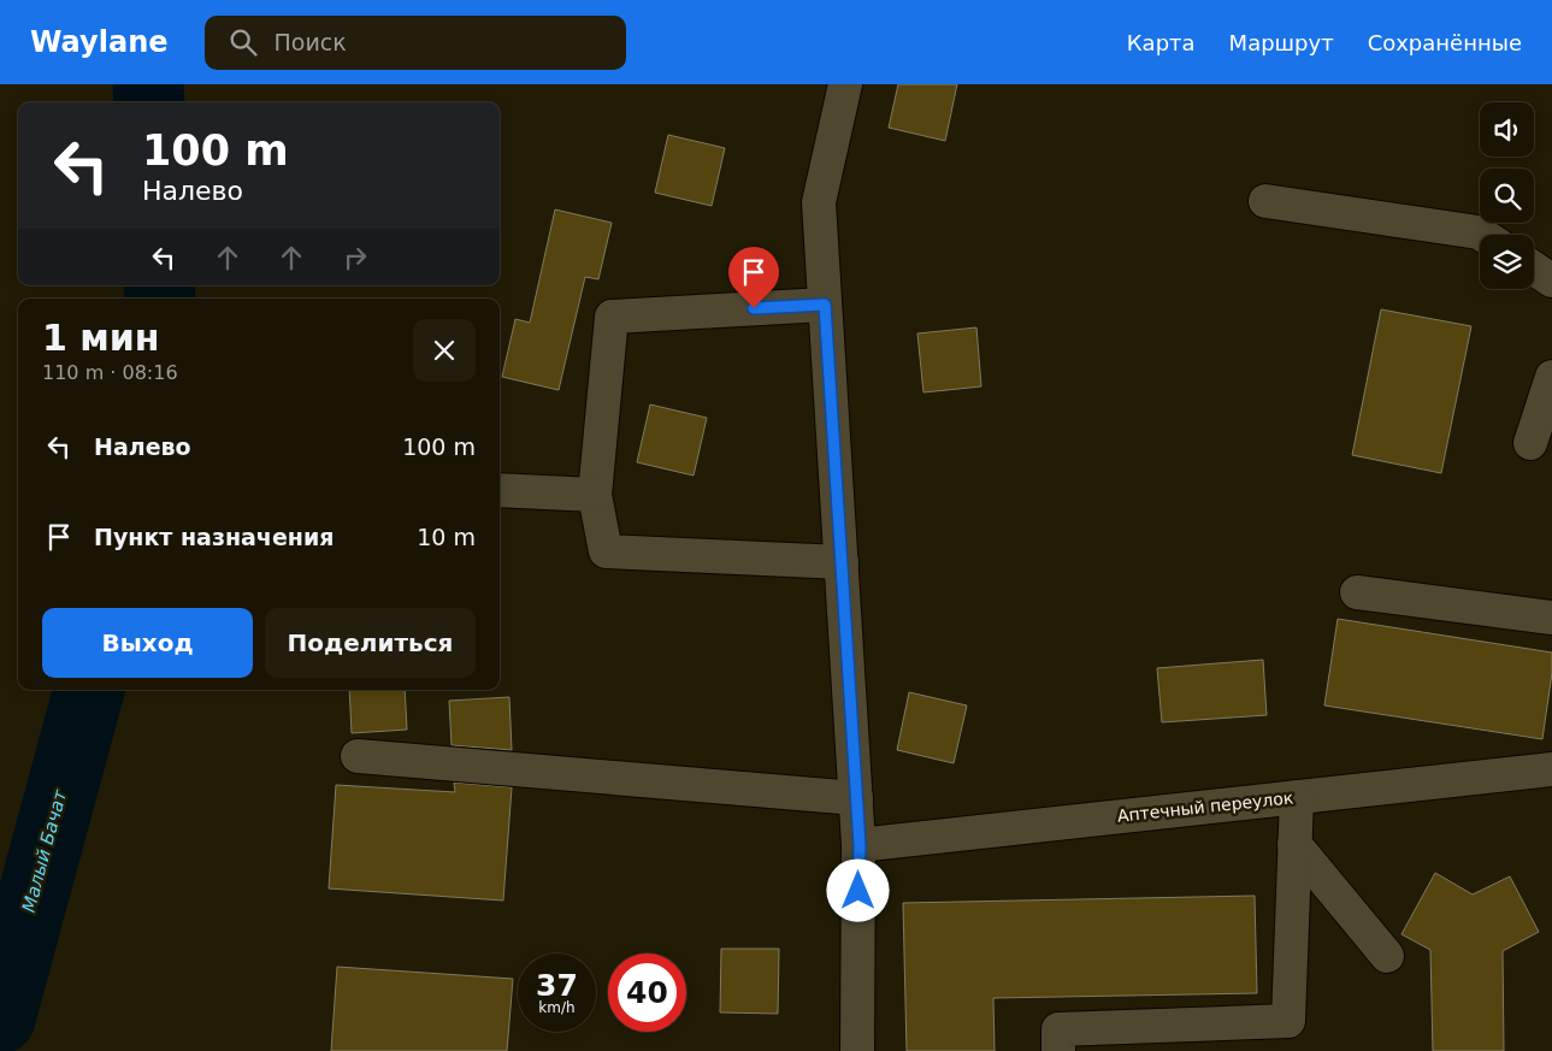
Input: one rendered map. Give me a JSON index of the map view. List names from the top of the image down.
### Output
{
  "streets": {
    "street": ["Аптечный переулок"]
  },
  "water": ["Малый Бачат"],
  "page": {
    "header": "Waylane",
    "search": "Поиск",
    "nav": ["Карта", "Маршрут", "Сохранённые"],
    "turn": ["100 m", "Налево"],
    "heading": ["1 мин", "110 m · 08:16"],
    "list": [
      {
        "name": "Налево",
        "value": "100 m"
      },
      {
        "name": "Пункт назначения",
        "value": "10 m"
      }
    ],
    "buttons": ["Выход", "Поделиться"],
    "speed": "37 km/h",
    "limit": "40"
  }
}
